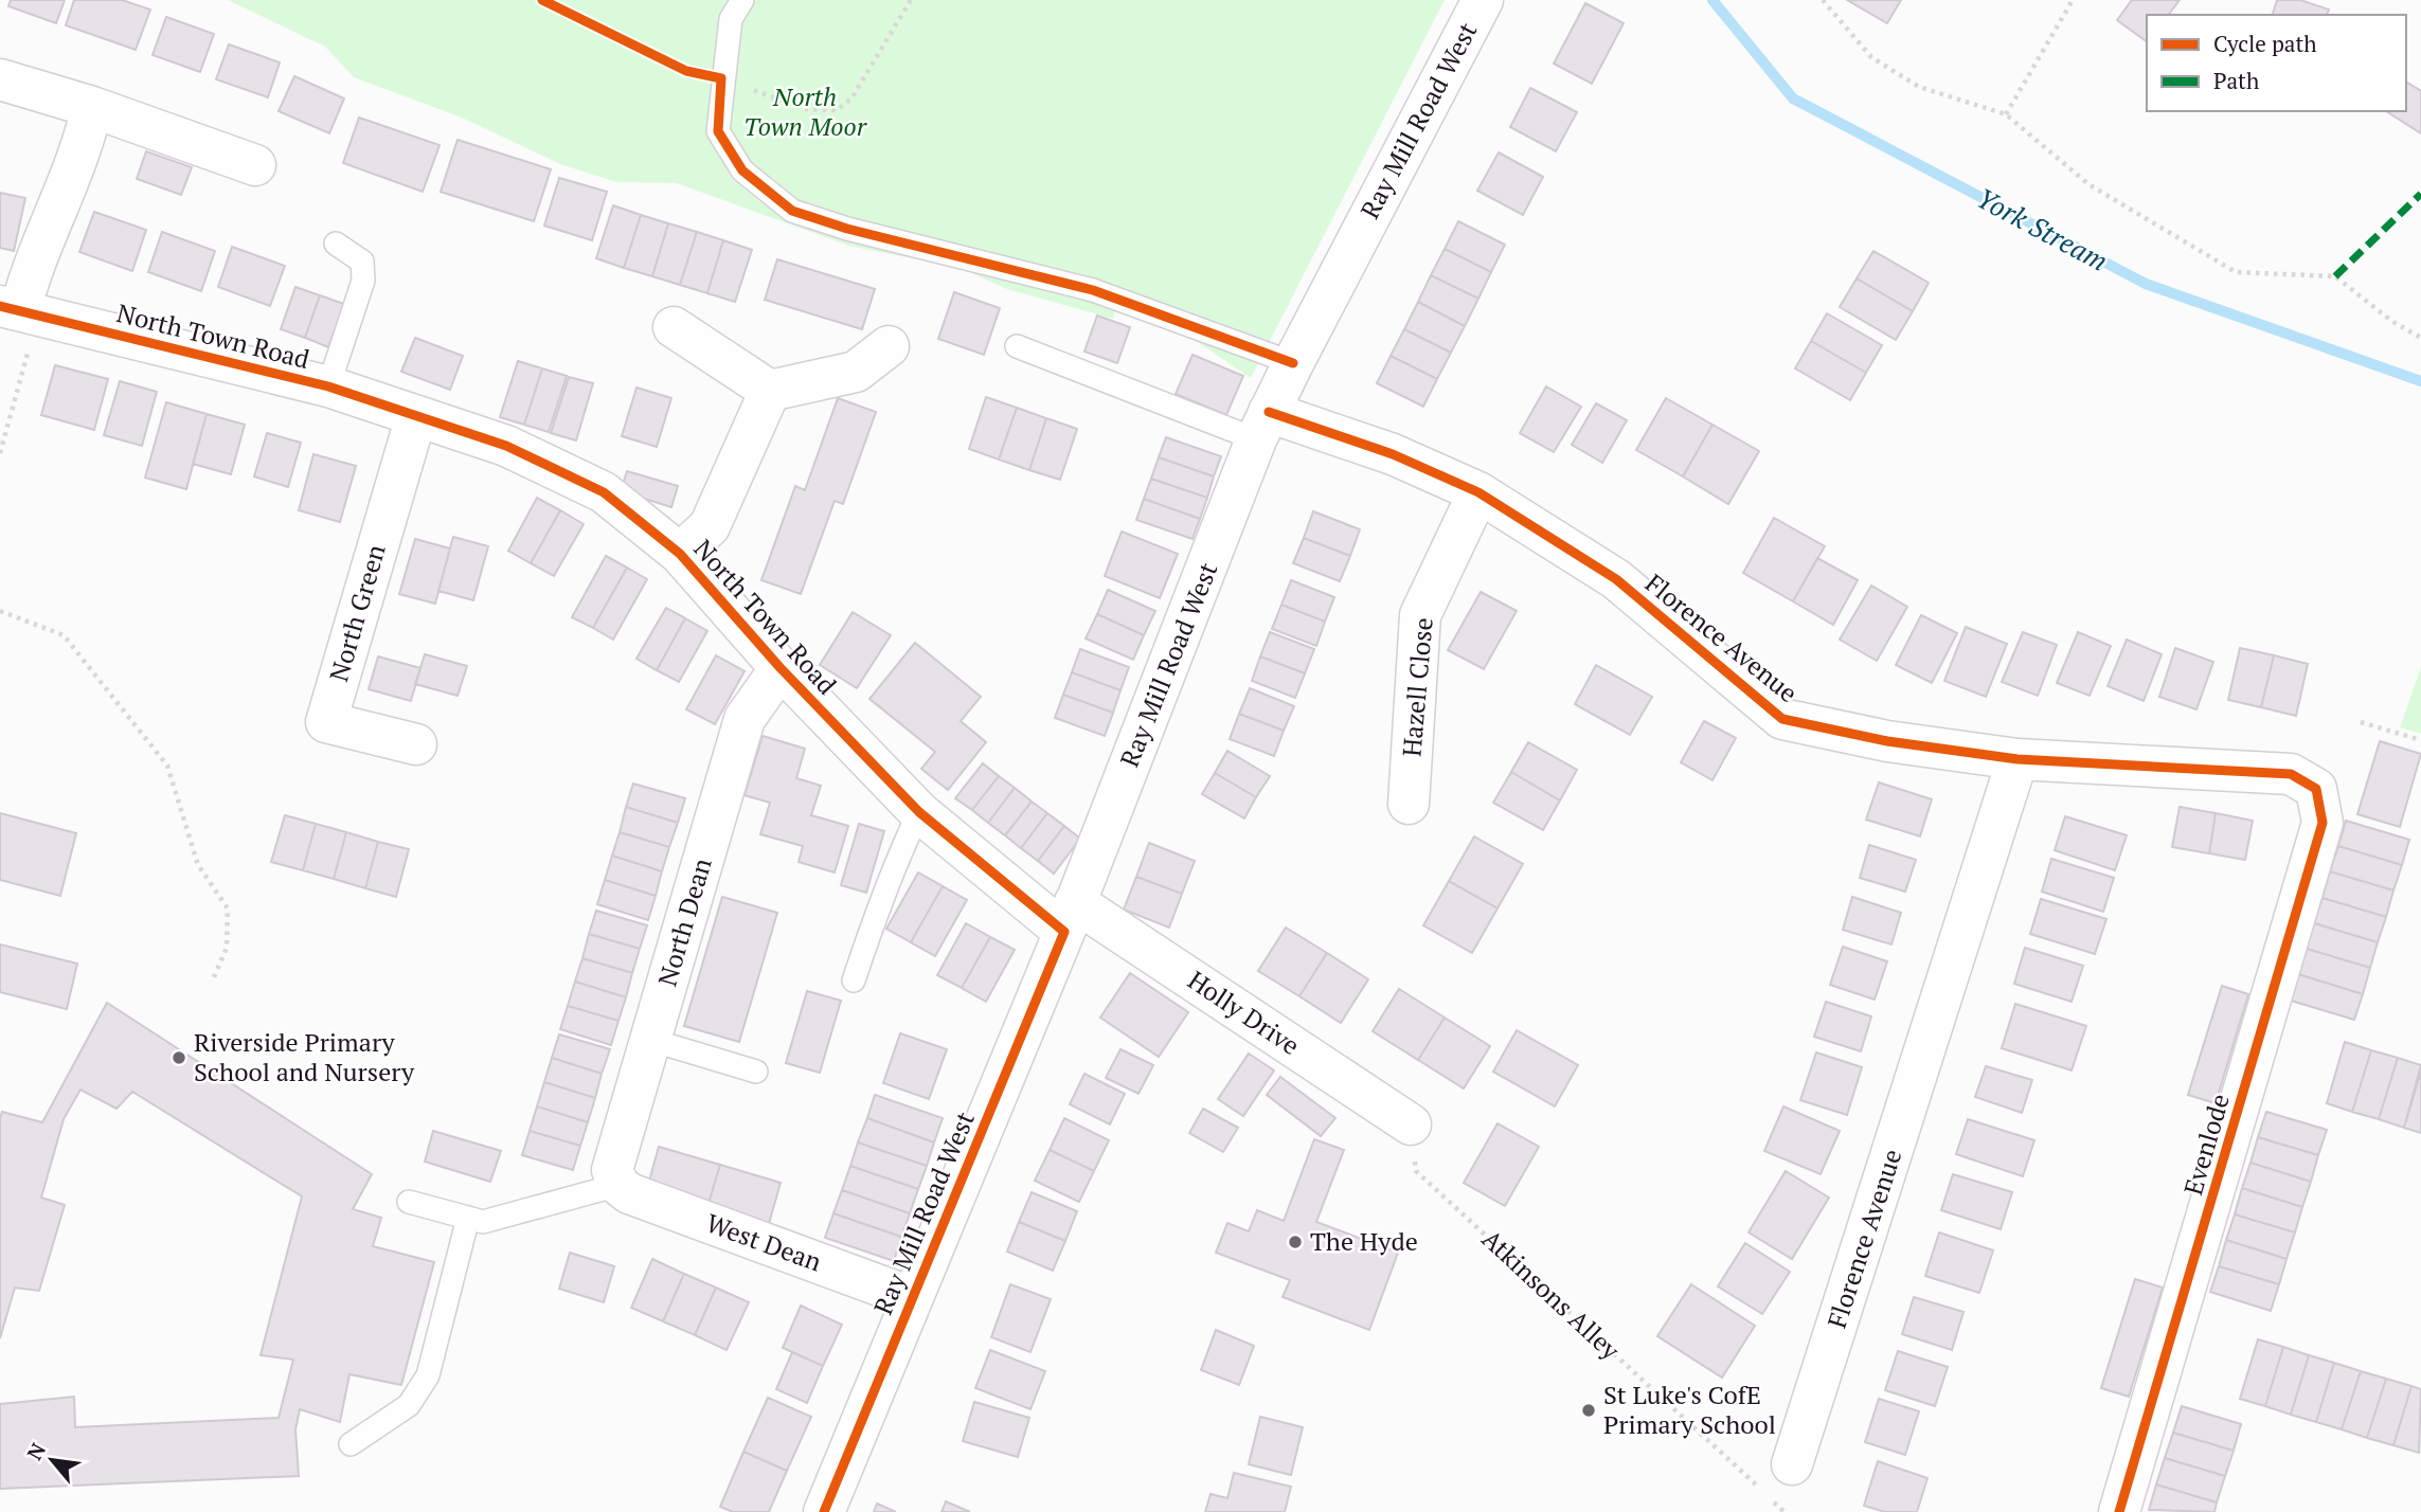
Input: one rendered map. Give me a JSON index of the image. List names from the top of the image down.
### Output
{
  "streets": {
    "street": [
      "Ray Mill Road West",
      "North Town Road",
      "North Green",
      "Florence Avenue",
      "Hazell Close",
      "North Dean",
      "Holly Drive",
      "Evenlode",
      "West Dean"
    ],
    "path": ["Atkinsons Alley"]
  },
  "crossings": [
    ["Ray Mill Road West", "North Town Road"],
    ["Ray Mill Road West", "Florence Avenue"],
    ["Ray Mill Road West", "Holly Drive"],
    ["Ray Mill Road West", "West Dean"],
    ["North Town Road", "North Green"],
    ["North Town Road", "North Dean"],
    ["North Town Road", "Holly Drive"],
    ["Florence Avenue", "Hazell Close"],
    ["Florence Avenue", "Evenlode"],
    ["North Dean", "West Dean"],
    ["Holly Drive", "Atkinsons Alley"]
  ],
  "water": ["York Stream"],
  "parks": ["North Town Moor"],
  "places": ["Riverside Primary School and Nursery", "The Hyde", "St Luke's CofE Primary School"],
  "legend": ["Cycle path", "Path"],
  "north": "top left"
}
